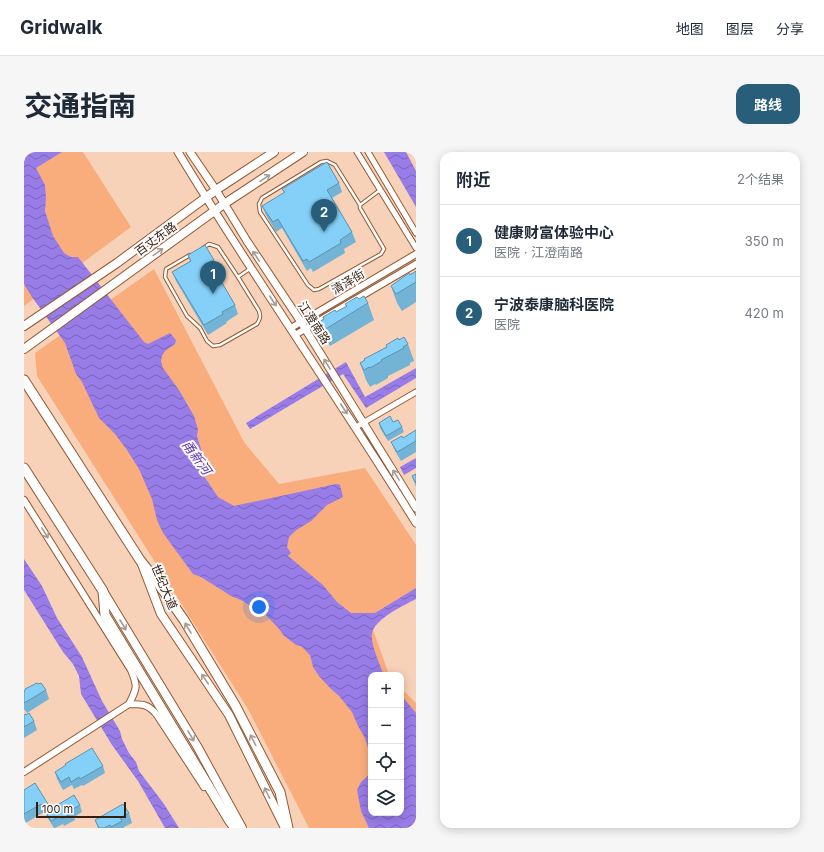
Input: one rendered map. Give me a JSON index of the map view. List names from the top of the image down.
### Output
{
  "streets": {
    "highway": ["世纪大道"],
    "main road": ["百丈东路", "江澄南路"],
    "street": ["清泽街"]
  },
  "crossings": [
    ["百丈东路", "江澄南路"],
    ["清泽街", "江澄南路"]
  ],
  "water": ["甬新河"],
  "scale_bar": "100 m",
  "page": {
    "header": "Gridwalk",
    "nav": ["地图", "图层", "分享"],
    "title": "交通指南",
    "buttons": "路线",
    "heading": ["附近", "2个结果"],
    "pins": ["2", "1"],
    "list": [
      {
        "mark": "1",
        "name": "健康财富体验中心",
        "note": "医院 · 江澄南路",
        "value": "350 m"
      },
      {
        "mark": "2",
        "name": "宁波泰康脑科医院",
        "note": "医院",
        "value": "420 m"
      }
    ],
    "map_buttons": ["+", "−"],
    "scale": "100 m"
  }
}
